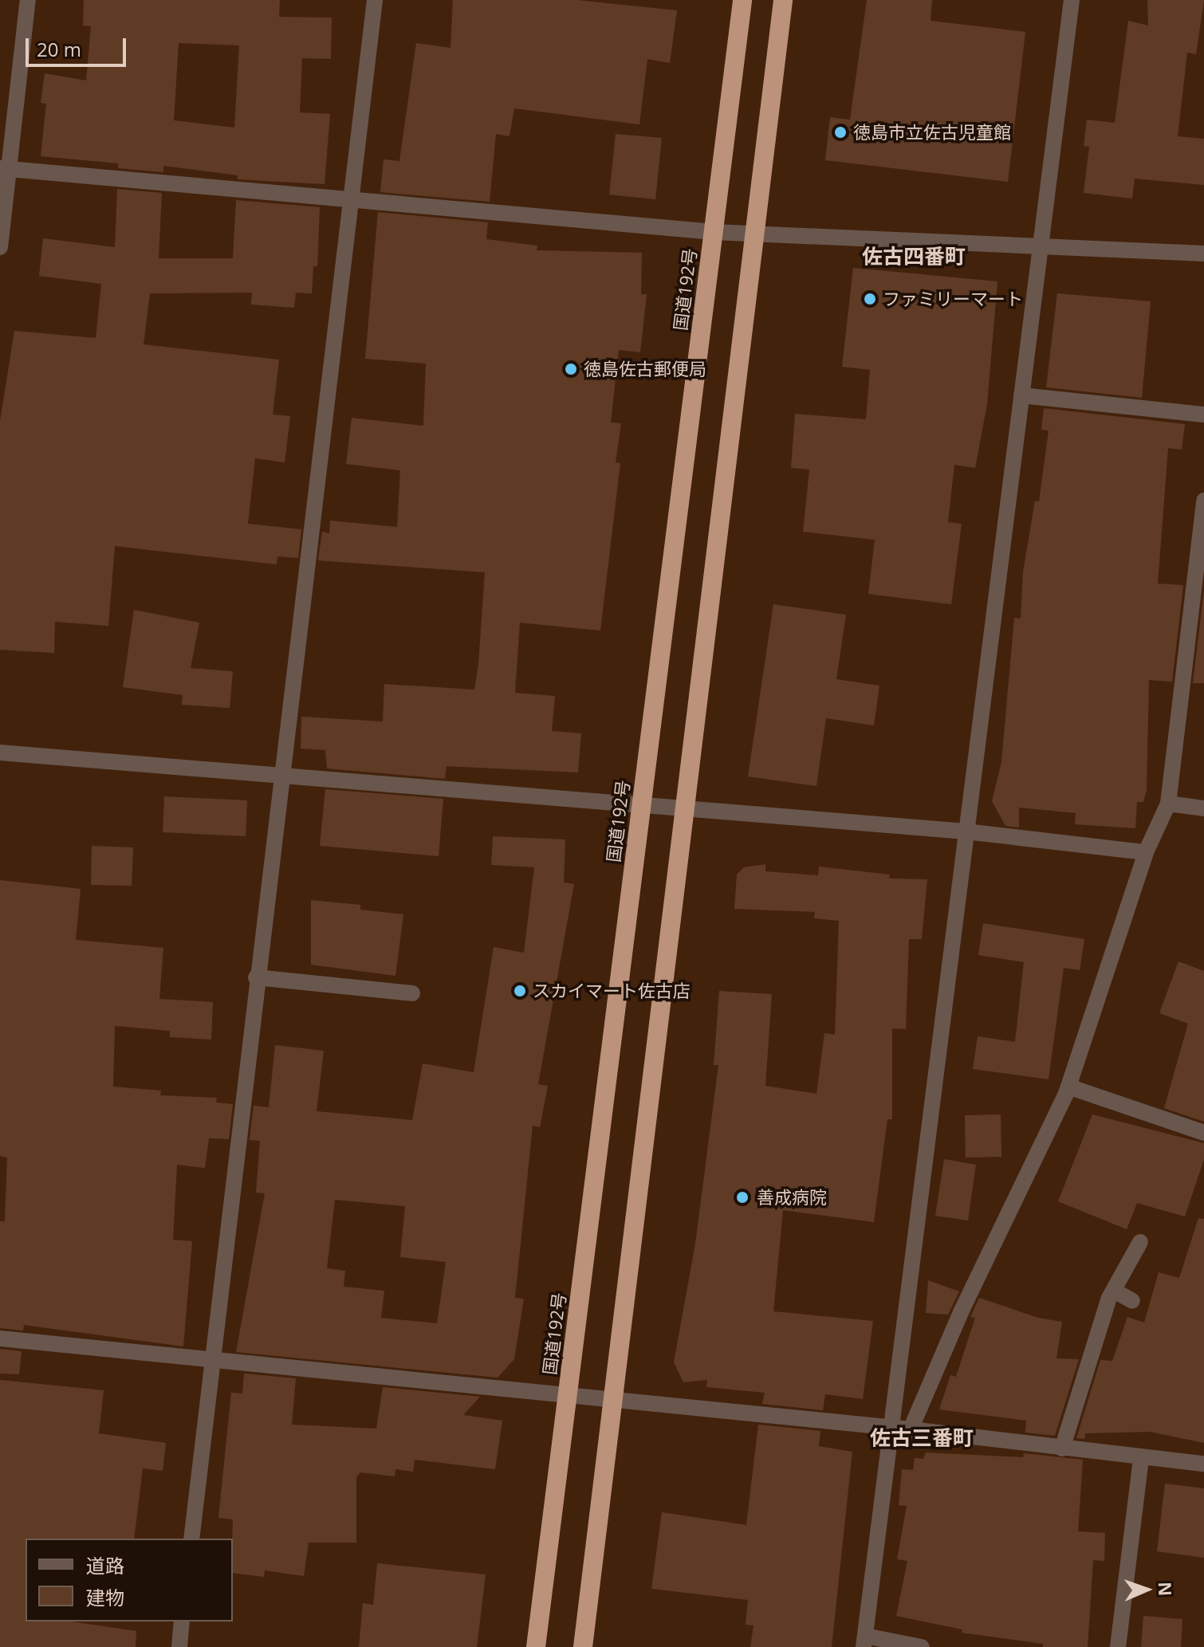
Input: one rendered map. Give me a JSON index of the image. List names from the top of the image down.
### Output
{
  "streets": {
    "highway": ["国道192号"]
  },
  "districts": ["佐古四番町", "佐古三番町"],
  "places": [
    "徳島市立佐古児童館",
    "ファミリーマート",
    "徳島佐古郵便局",
    "スカイマート佐古店",
    "善成病院"
  ],
  "legend": ["道路", "建物"],
  "scale_bar": "20 m",
  "north": "right"
}
